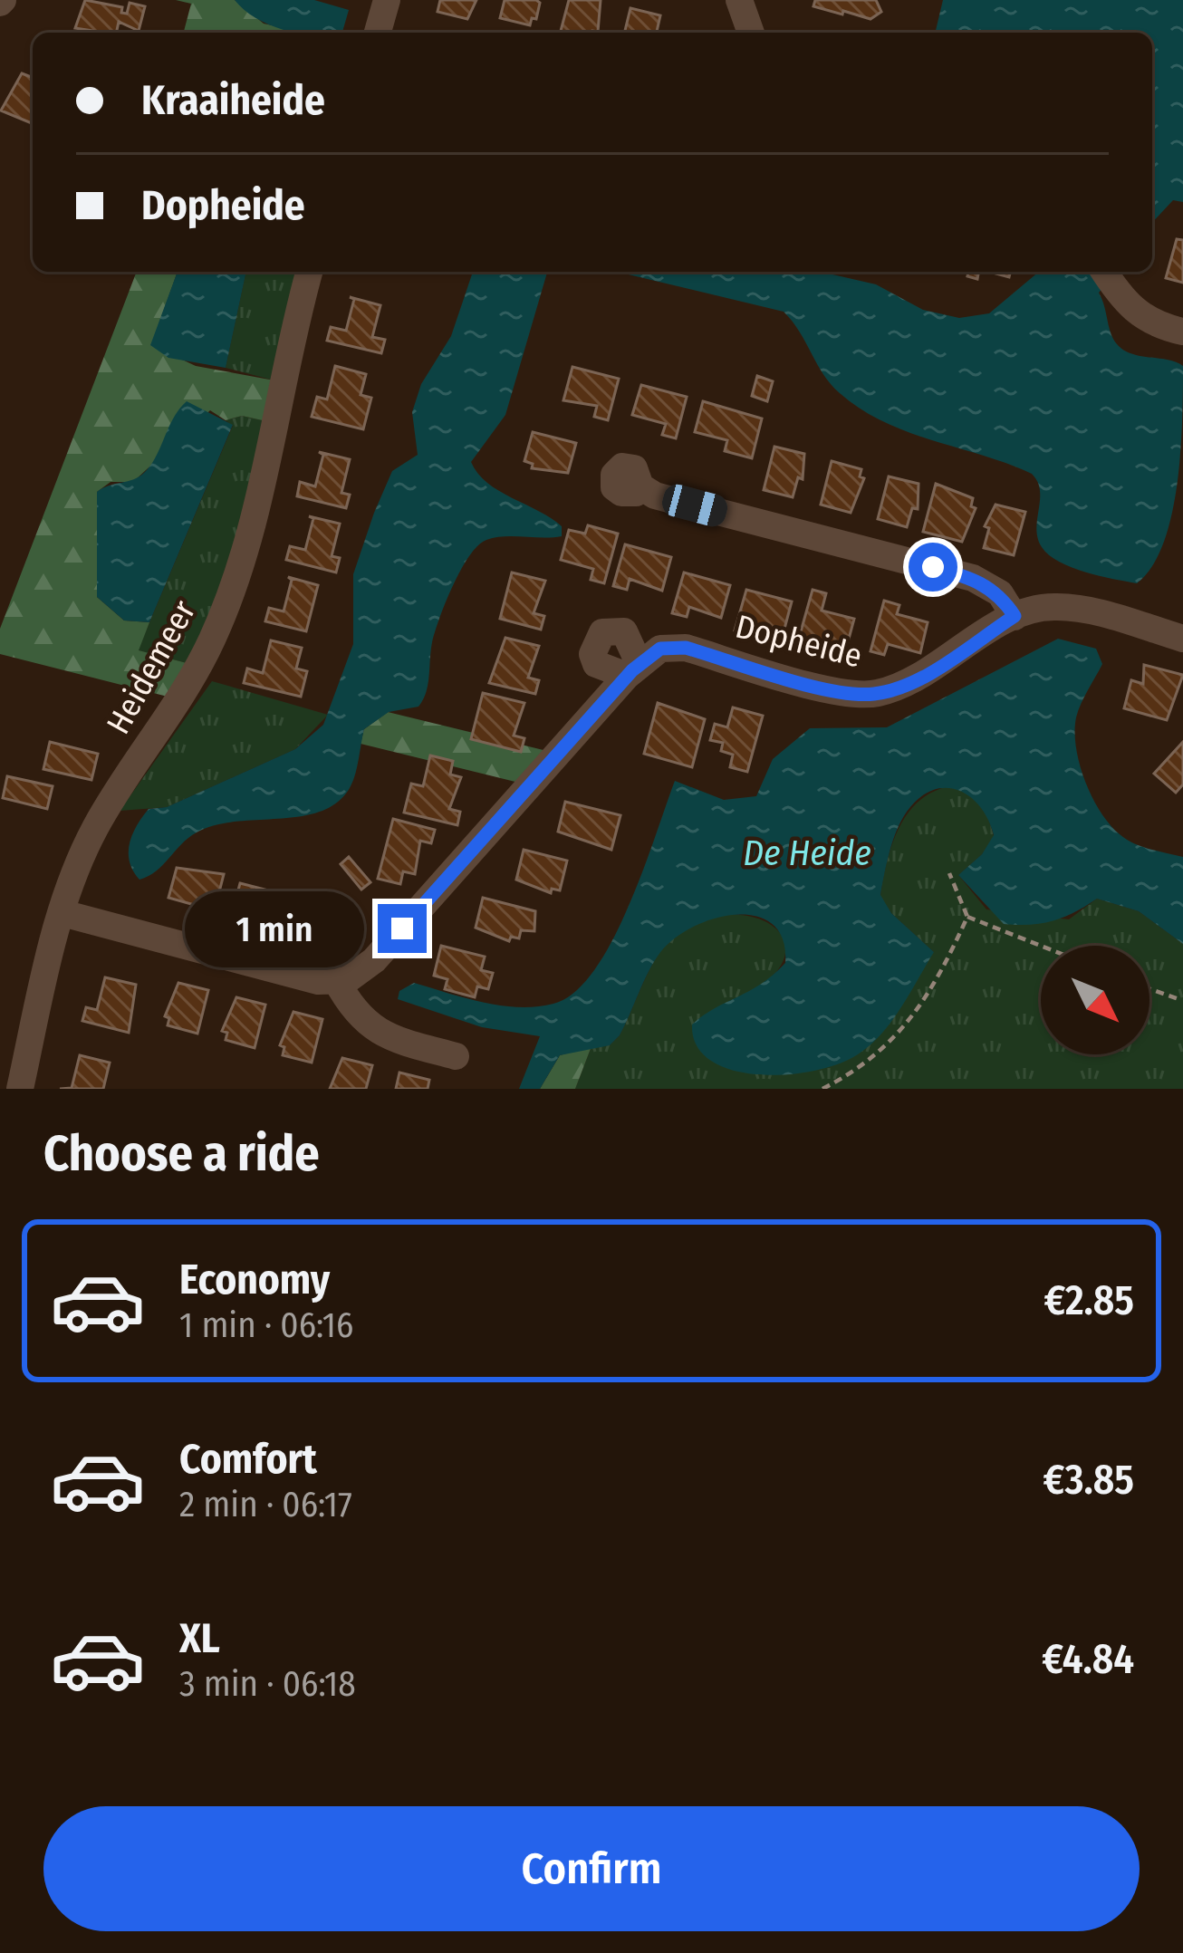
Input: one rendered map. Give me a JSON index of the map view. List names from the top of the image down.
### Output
{
  "streets": {
    "street": ["Dopheide", "Heidemeer"]
  },
  "water": ["De Heide"],
  "north": "bottom right",
  "page": {
    "banner": ["Kraaiheide", "Dopheide"],
    "bubble": "1 min",
    "heading": "Choose a ride",
    "list": [
      {
        "name": "Economy",
        "note": "1 min · 06:16",
        "value": "€2.85"
      },
      {
        "name": "Comfort",
        "note": "2 min · 06:17",
        "value": "€3.85"
      },
      {
        "name": "XL",
        "note": "3 min · 06:18",
        "value": "€4.84"
      }
    ],
    "buttons": "Confirm"
  }
}
